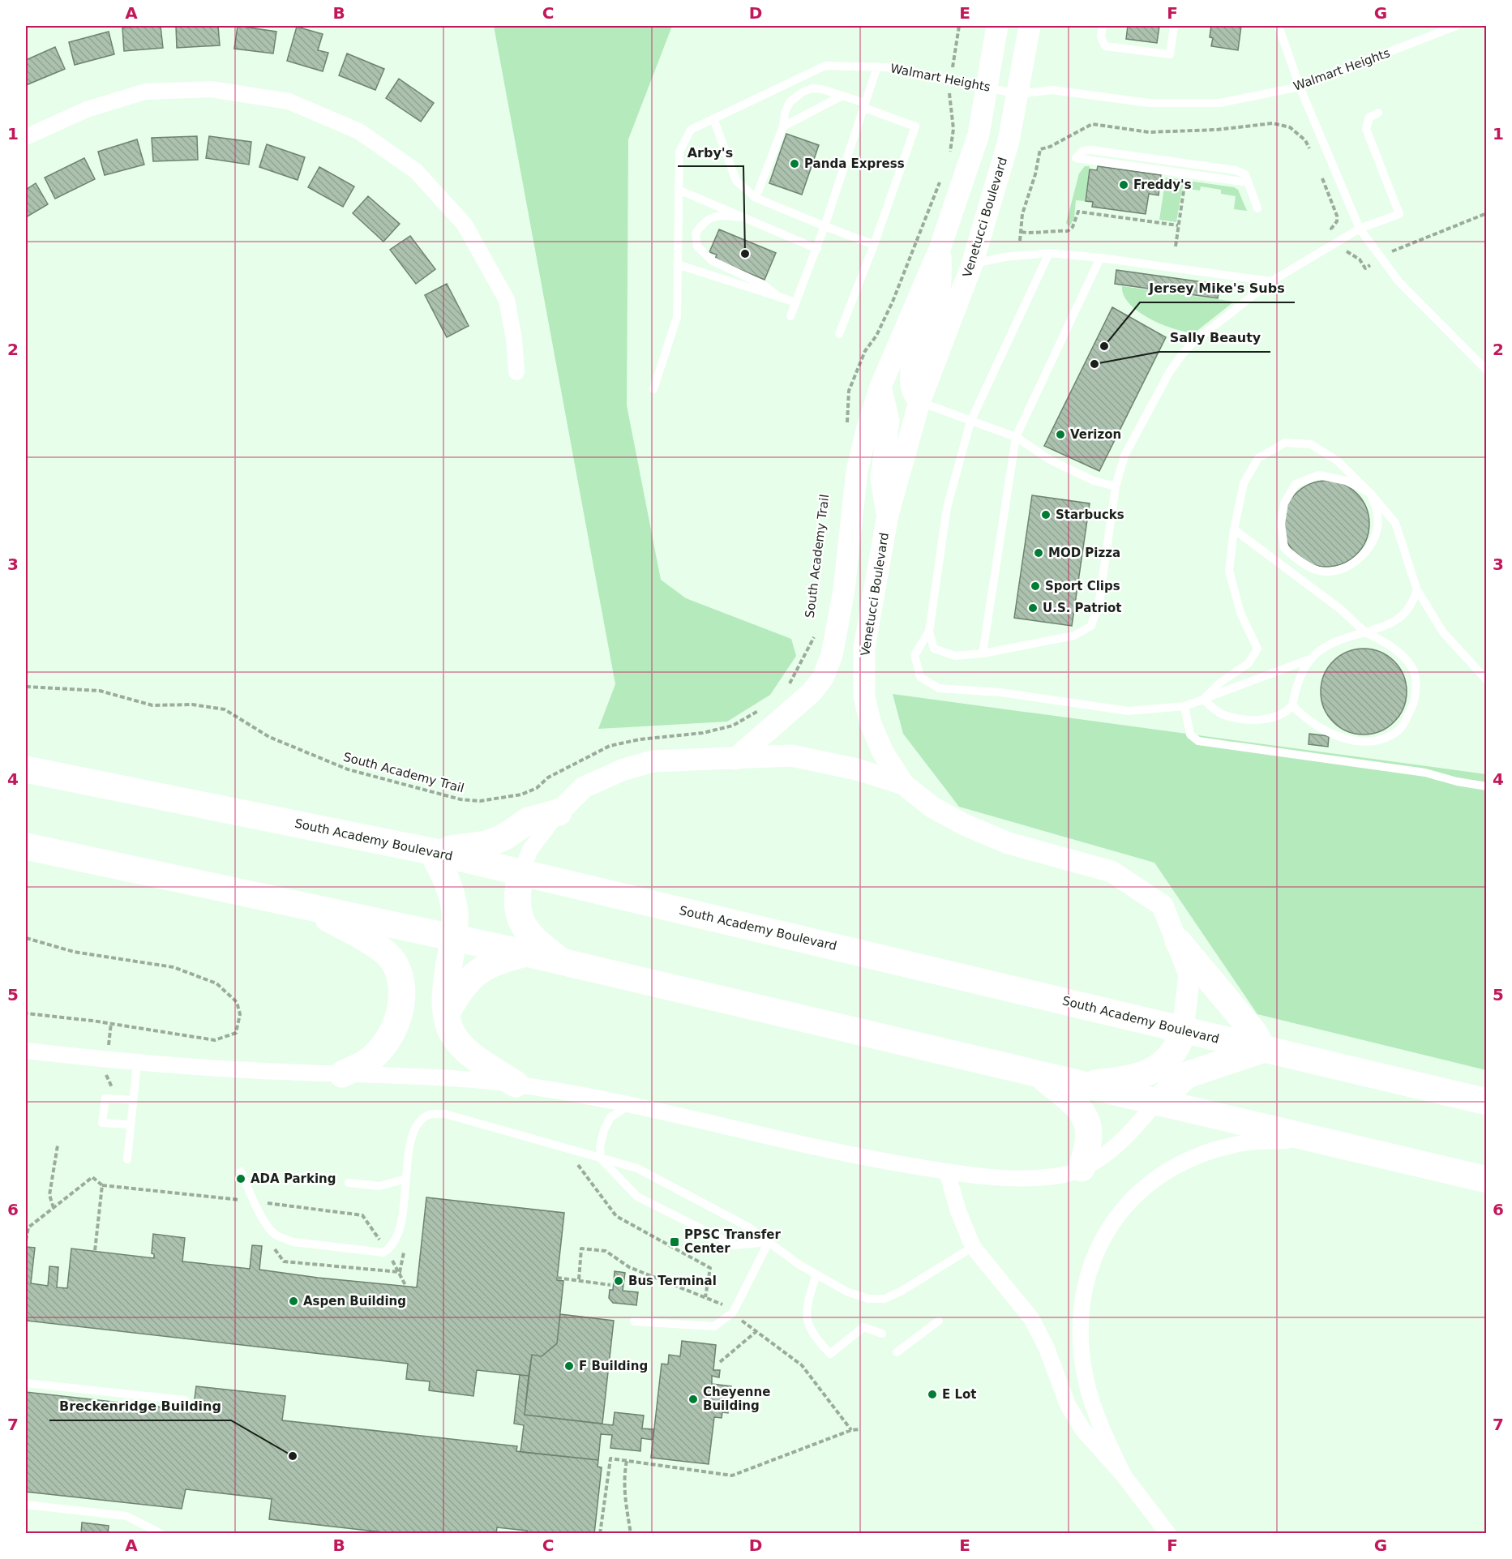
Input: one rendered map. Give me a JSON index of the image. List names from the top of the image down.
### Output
{
  "streets": {
    "highway": ["South Academy Boulevard"],
    "street": ["Venetucci Boulevard"],
    "lane": ["Walmart Heights"],
    "path": ["South Academy Trail"]
  },
  "crossings": [
    ["Walmart Heights", "Venetucci Boulevard"],
    ["Venetucci Boulevard", "South Academy Boulevard"]
  ],
  "places": {
    "other": [
      "Panda Express",
      "Freddy's",
      "Arby's",
      "Jersey Mike's Subs",
      "Sally Beauty",
      "Verizon",
      "Starbucks",
      "MOD Pizza",
      "Sport Clips",
      "U.S. Patriot",
      "ADA Parking",
      "Bus Terminal",
      "Aspen Building",
      "F Building",
      "E Lot",
      "Cheyenne Building",
      "Breckenridge Building"
    ],
    "transit": ["PPSC Transfer Center"]
  },
  "grid": {
    "columns": [
      "A",
      "B",
      "C",
      "D",
      "E",
      "F",
      "G"
    ],
    "rows": [
      "1",
      "2",
      "3",
      "4",
      "5",
      "6",
      "7"
    ]
  }
}
